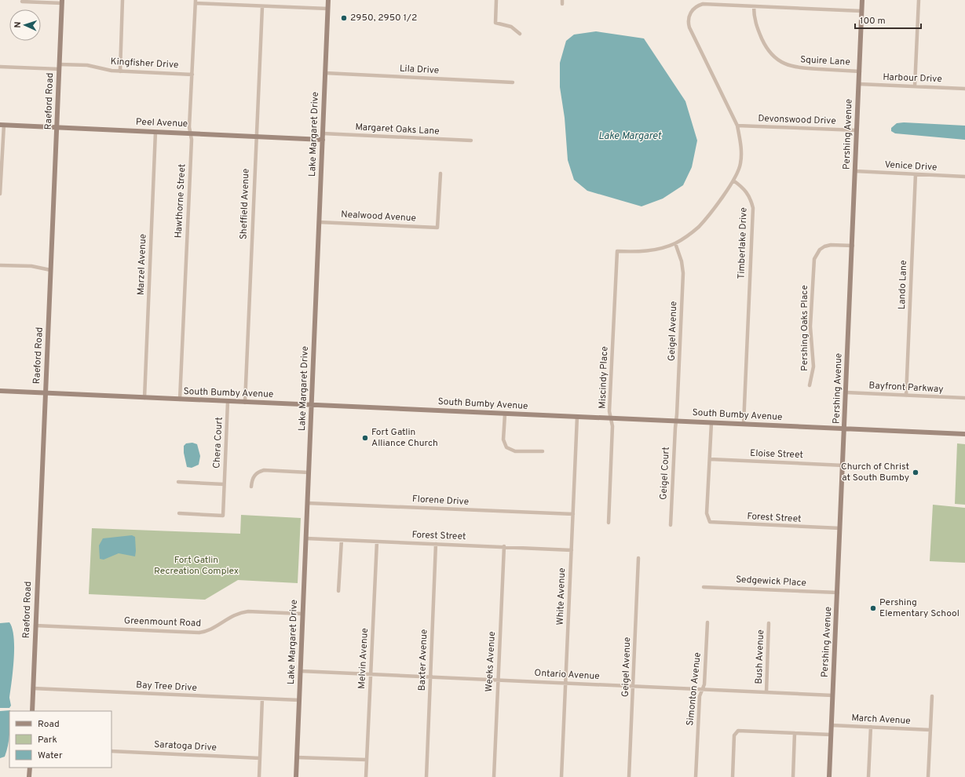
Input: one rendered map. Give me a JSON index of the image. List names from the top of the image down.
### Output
{
  "streets": {
    "street": [
      "Squire Lane",
      "Kingfisher Drive",
      "Lila Drive",
      "Harbour Drive",
      "Raeford Road",
      "Devonswood Drive",
      "Peel Avenue",
      "Margaret Oaks Lane",
      "Lake Margaret Drive",
      "Pershing Avenue",
      "Venice Drive",
      "Hawthorne Street",
      "Sheffield Avenue",
      "Nealwood Avenue",
      "Timberlake Drive",
      "Marzel Avenue",
      "Lando Lane",
      "Pershing Oaks Place",
      "Geigel Avenue",
      "Miscindy Place",
      "Bayfront Parkway",
      "South Bumby Avenue",
      "Chera Court",
      "Eloise Street",
      "Geigel Court",
      "Florene Drive",
      "Forest Street",
      "Sedgewick Place",
      "White Avenue",
      "Greenmount Road",
      "Bush Avenue",
      "Melvin Avenue",
      "Baxter Avenue",
      "Weeks Avenue",
      "Ontario Avenue",
      "Bay Tree Drive",
      "Simonton Avenue",
      "March Avenue",
      "Saratoga Drive"
    ]
  },
  "crossings": [
    ["Squire Lane", "Pershing Avenue"],
    ["Kingfisher Drive", "Raeford Road"],
    ["Kingfisher Drive", "Hawthorne Street"],
    ["Lila Drive", "Lake Margaret Drive"],
    ["Harbour Drive", "Pershing Avenue"],
    ["Raeford Road", "Peel Avenue"],
    ["Raeford Road", "South Bumby Avenue"],
    ["Raeford Road", "Greenmount Road"],
    ["Raeford Road", "Bay Tree Drive"],
    ["Devonswood Drive", "Pershing Avenue"],
    ["Peel Avenue", "Lake Margaret Drive"],
    ["Peel Avenue", "Hawthorne Street"],
    ["Peel Avenue", "Sheffield Avenue"],
    ["Peel Avenue", "Marzel Avenue"],
    ["Margaret Oaks Lane", "Lake Margaret Drive"],
    ["Lake Margaret Drive", "Nealwood Avenue"],
    ["Lake Margaret Drive", "South Bumby Avenue"],
    ["Lake Margaret Drive", "Florene Drive"],
    ["Lake Margaret Drive", "Forest Street"],
    ["Lake Margaret Drive", "Greenmount Road"],
    ["Lake Margaret Drive", "Ontario Avenue"],
    ["Lake Margaret Drive", "Bay Tree Drive"],
    ["Pershing Avenue", "Venice Drive"],
    ["Pershing Avenue", "Pershing Oaks Place"],
    ["Pershing Avenue", "Bayfront Parkway"],
    ["Pershing Avenue", "South Bumby Avenue"],
    ["Pershing Avenue", "Eloise Street"],
    ["Pershing Avenue", "Forest Street"],
    ["Pershing Avenue", "Sedgewick Place"],
    ["Pershing Avenue", "Ontario Avenue"],
    ["Pershing Avenue", "March Avenue"],
    ["Venice Drive", "Lando Lane"],
    ["Hawthorne Street", "South Bumby Avenue"],
    ["Sheffield Avenue", "South Bumby Avenue"],
    ["Timberlake Drive", "South Bumby Avenue"],
    ["Marzel Avenue", "South Bumby Avenue"],
    ["Lando Lane", "Bayfront Parkway"],
    ["Geigel Avenue", "Miscindy Place"],
    ["Geigel Avenue", "South Bumby Avenue"],
    ["Geigel Avenue", "Geigel Court"],
    ["Geigel Avenue", "Ontario Avenue"],
    ["Miscindy Place", "South Bumby Avenue"],
    ["South Bumby Avenue", "Chera Court"],
    ["South Bumby Avenue", "Geigel Court"],
    ["South Bumby Avenue", "White Avenue"],
    ["Eloise Street", "Forest Street"],
    ["Florene Drive", "White Avenue"],
    ["Forest Street", "White Avenue"],
    ["Forest Street", "Melvin Avenue"],
    ["Forest Street", "Baxter Avenue"],
    ["Forest Street", "Weeks Avenue"],
    ["White Avenue", "Ontario Avenue"],
    ["Bush Avenue", "Ontario Avenue"],
    ["Melvin Avenue", "Ontario Avenue"],
    ["Baxter Avenue", "Ontario Avenue"],
    ["Weeks Avenue", "Ontario Avenue"],
    ["Ontario Avenue", "Simonton Avenue"]
  ],
  "water": ["Lake Margaret"],
  "parks": ["Fort Gatlin Recreation Complex"],
  "places": [
    "2950, 2950 1/2",
    "Fort Gatlin Alliance Church",
    "Church of Christ at South Bumby",
    "Pershing Elementary School"
  ],
  "legend": ["Road", "Park", "Water"],
  "scale_bar": "100 m",
  "north": "left"
}
